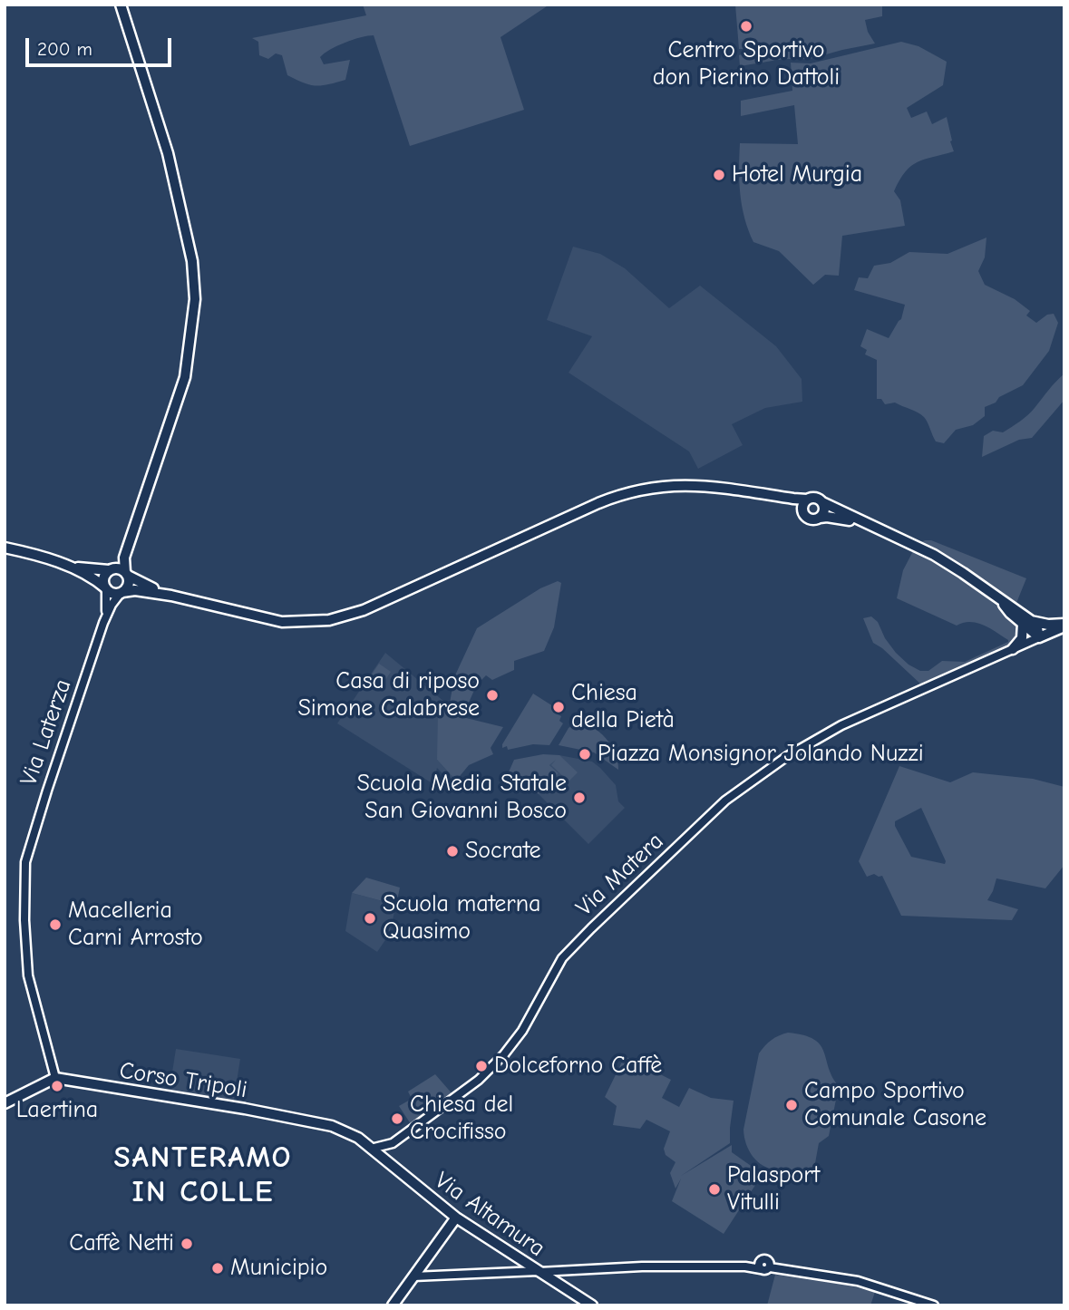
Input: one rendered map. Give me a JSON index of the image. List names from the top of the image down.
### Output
{
  "streets": {
    "main road": ["Corso Tripoli", "Via Altamura"],
    "street": ["Via Laterza", "Via Matera"]
  },
  "crossings": [
    ["Via Laterza", "Corso Tripoli"],
    ["Corso Tripoli", "Via Altamura"]
  ],
  "districts": ["SANTERAMO IN COLLE"],
  "places": [
    "Centro Sportivo don Pierino Dattoli",
    "Hotel Murgia",
    "Casa di riposo Simone Calabrese",
    "Chiesa della Pietà",
    "Piazza Monsignor Jolando Nuzzi",
    "Scuola Media Statale San Giovanni Bosco",
    "Socrate",
    "Scuola materna Quasimo",
    "Macelleria Carni Arrosto",
    "Dolceforno Caffè",
    "Laertina",
    "Campo Sportivo Comunale Casone",
    "Chiesa del Crocifisso",
    "Palasport Vitulli",
    "Caffè Netti",
    "Municipio"
  ],
  "scale_bar": "200 m"
}
